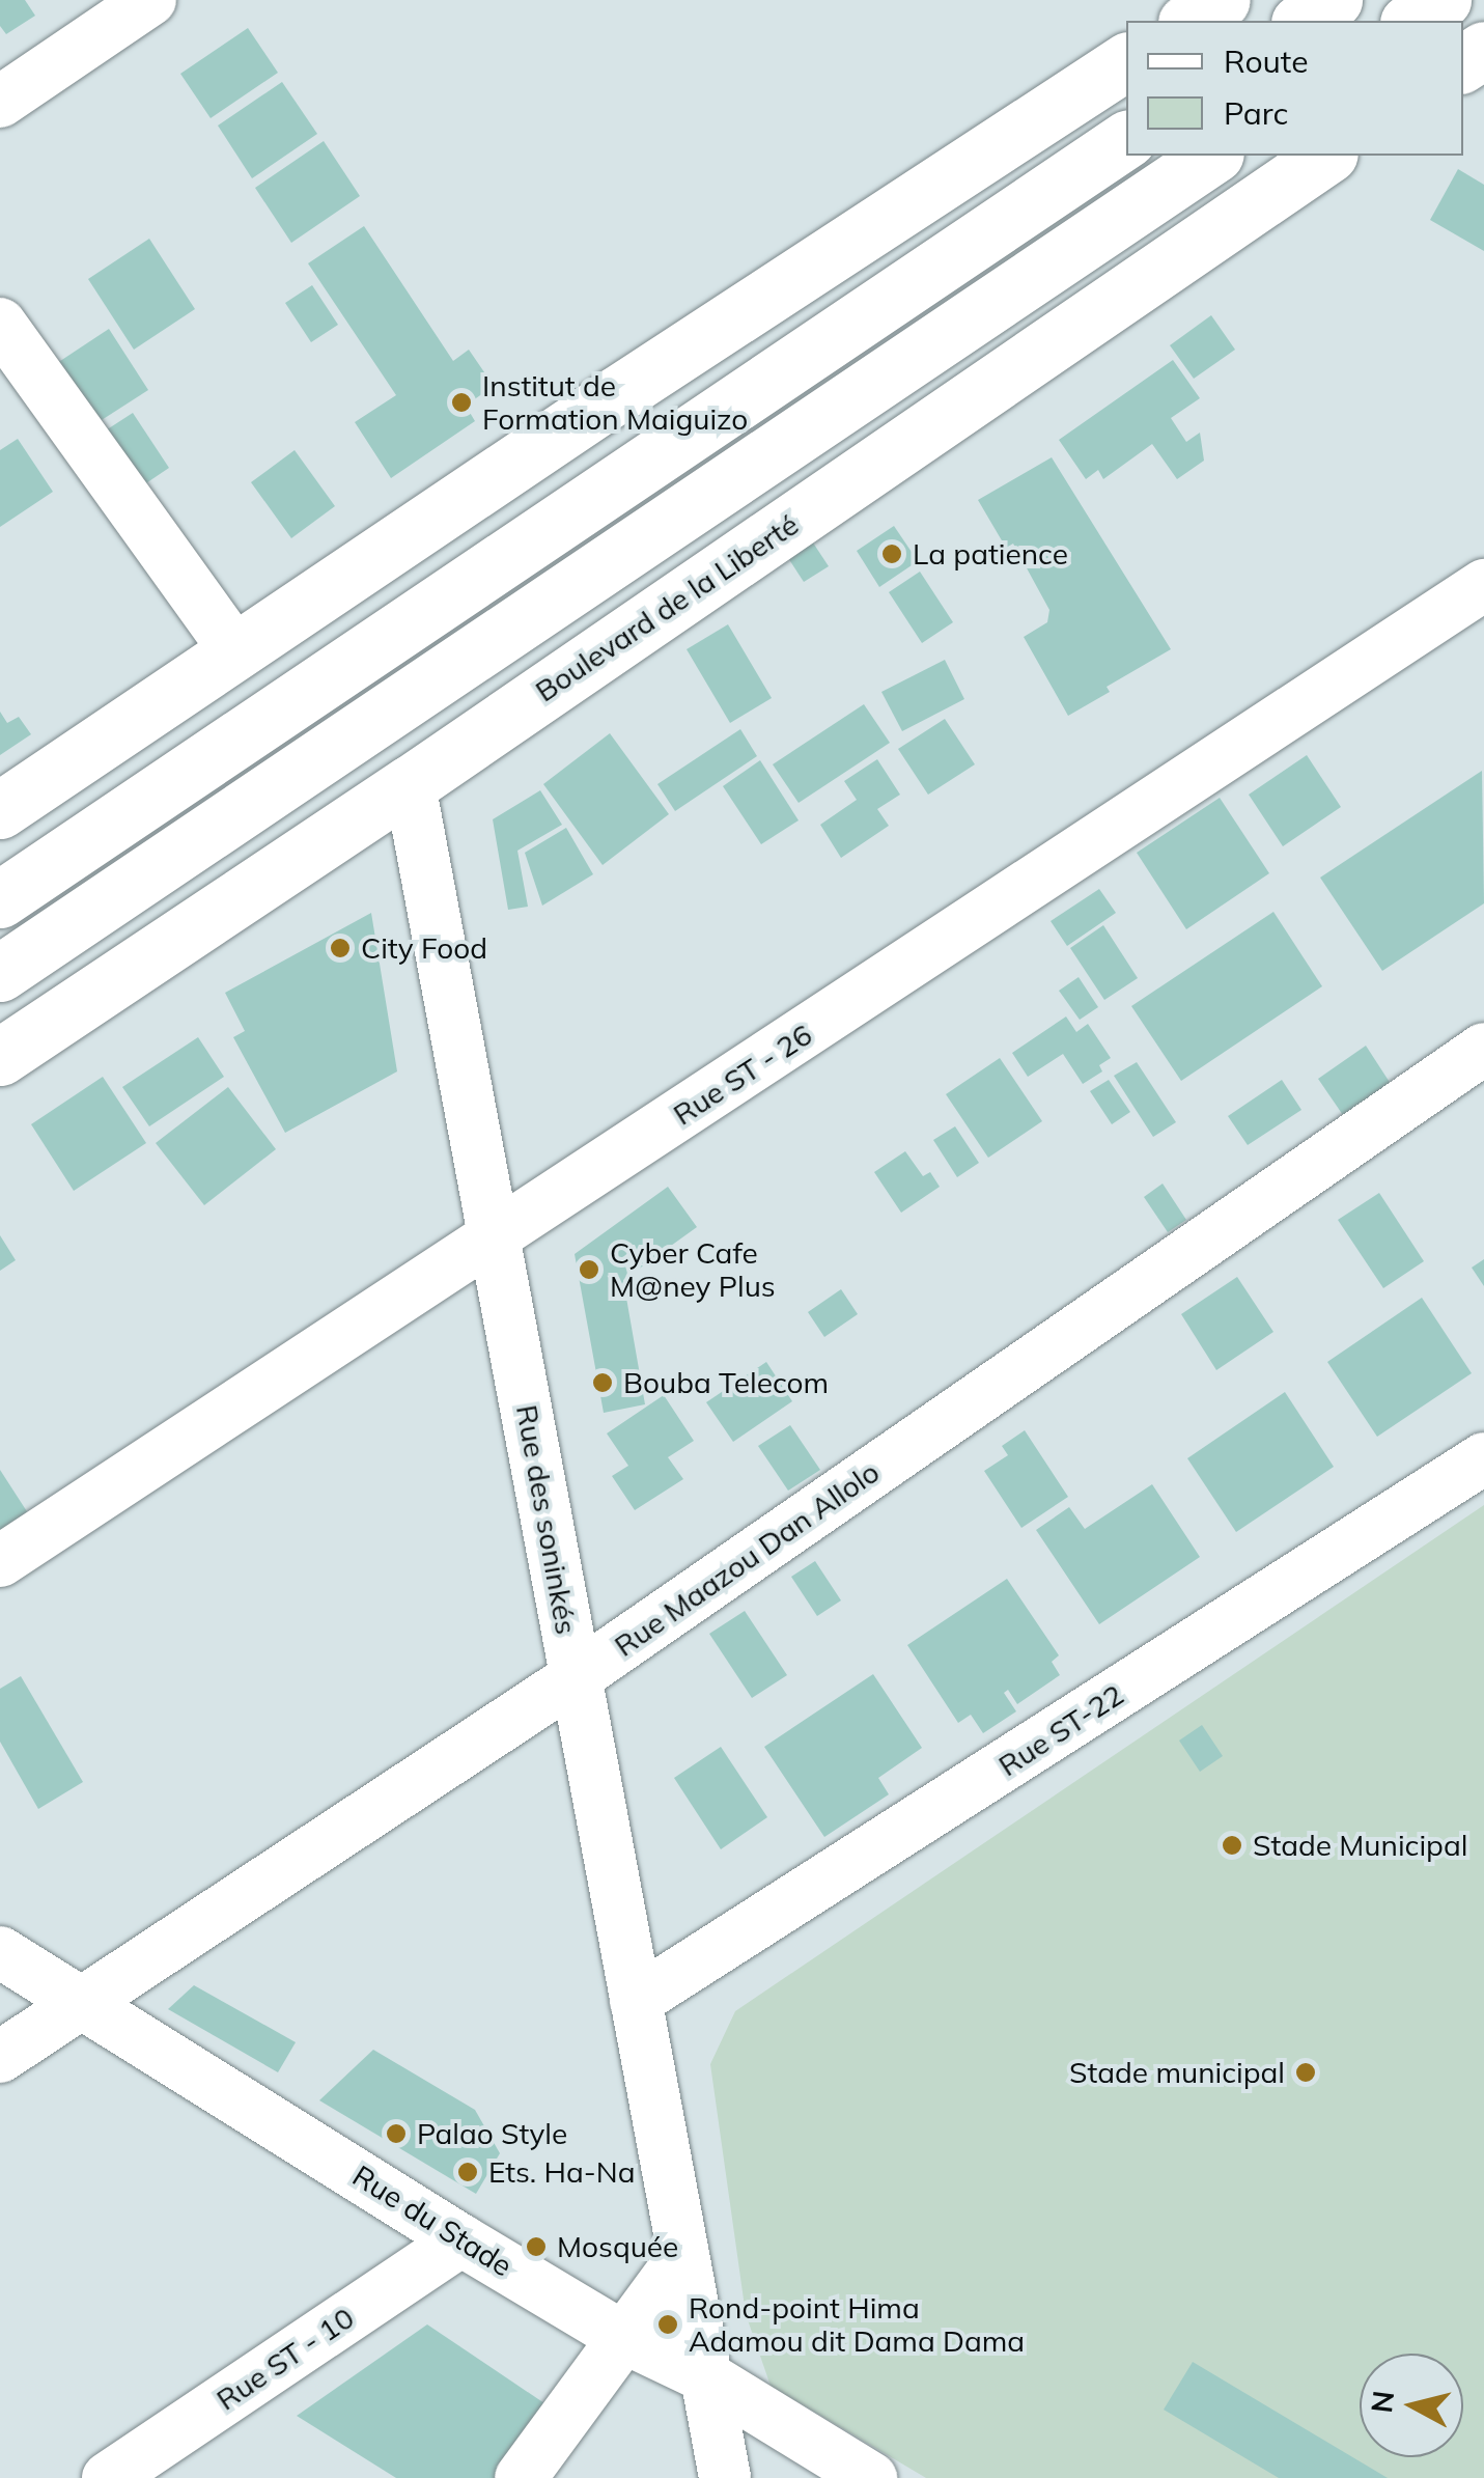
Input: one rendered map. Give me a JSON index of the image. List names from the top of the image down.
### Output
{
  "streets": {
    "main road": ["Boulevard de la Liberté"],
    "street": [
      "Rue ST - 26",
      "Rue des soninkés",
      "Rue Maazou Dan Allolo",
      "Rue ST-22",
      "Rue du Stade",
      "Rue ST - 10"
    ]
  },
  "crossings": [
    ["Boulevard de la Liberté", "Rue des soninkés"],
    ["Rue ST - 26", "Rue des soninkés"],
    ["Rue des soninkés", "Rue Maazou Dan Allolo"],
    ["Rue des soninkés", "Rue ST-22"],
    ["Rue des soninkés", "Rue du Stade"],
    ["Rue Maazou Dan Allolo", "Rue du Stade"],
    ["Rue du Stade", "Rue ST - 10"]
  ],
  "places": [
    "Institut de Formation Maiguizo",
    "La patience",
    "City Food",
    "Cyber Cafe M@ney Plus",
    "Bouba Telecom",
    "Stade Municipal",
    "Stade municipal",
    "Palao Style",
    "Ets. Ha-Na",
    "Mosquée",
    "Rond-point Hima Adamou dit Dama Dama"
  ],
  "legend": ["Route", "Parc"],
  "north": "left"
}
